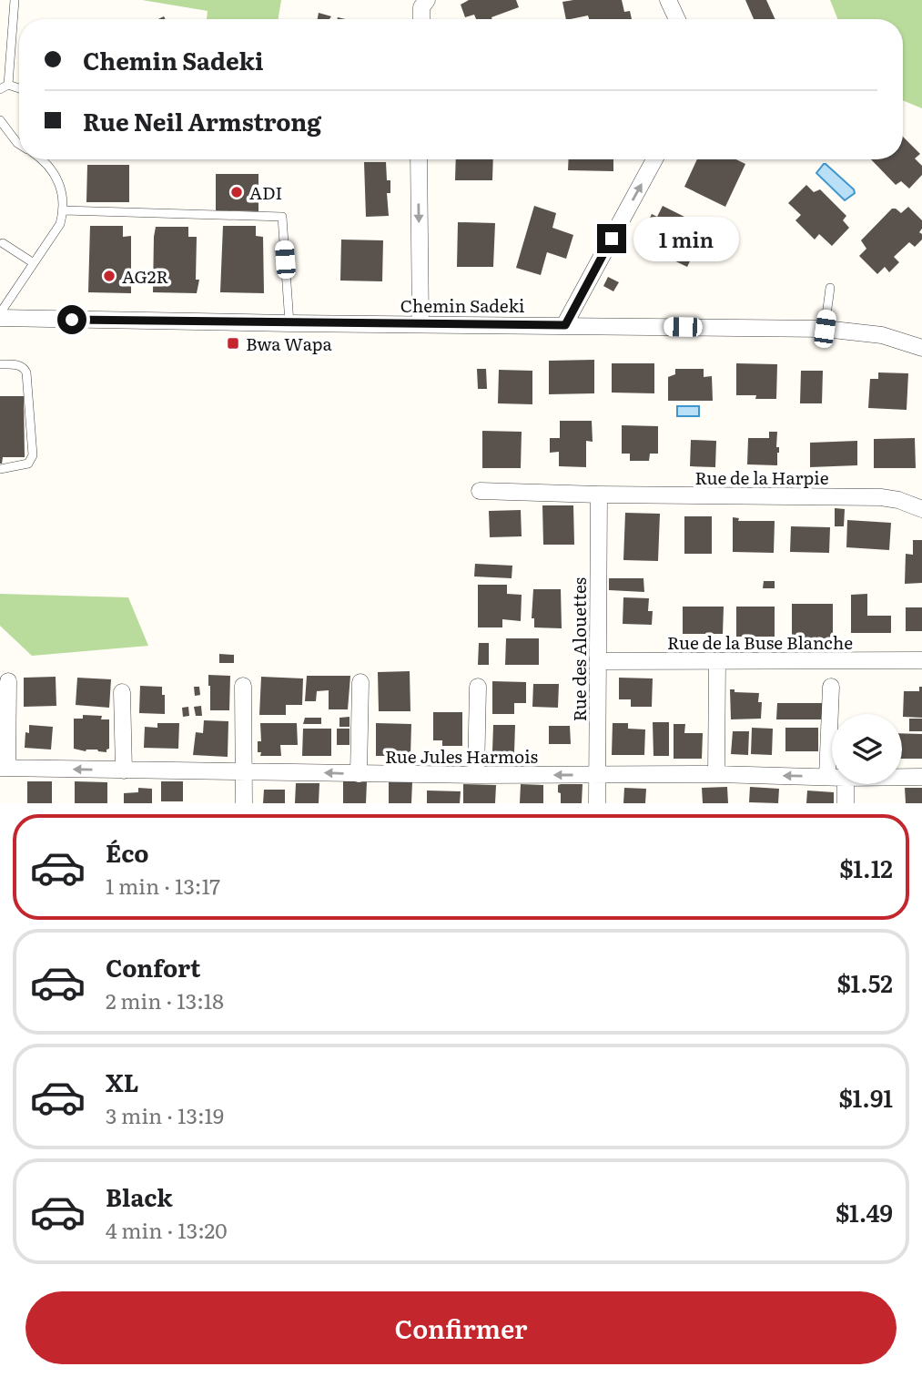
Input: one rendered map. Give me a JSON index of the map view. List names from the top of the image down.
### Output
{
  "streets": {
    "street": [
      "Chemin Sadeki",
      "Rue de la Harpie",
      "Rue de la Buse Blanche",
      "Rue des Alouettes",
      "Rue Jules Harmois"
    ]
  },
  "crossings": [
    ["Rue de la Harpie", "Rue des Alouettes"],
    ["Rue de la Buse Blanche", "Rue des Alouettes"],
    ["Rue des Alouettes", "Rue Jules Harmois"]
  ],
  "one_way": ["Rue Jules Harmois"],
  "places": {
    "other": ["ADI", "AG2R"],
    "transit": ["Bwa Wapa"]
  },
  "page": {
    "banner": ["Chemin Sadeki", "Rue Neil Armstrong"],
    "bubble": "1 min",
    "list": [
      {
        "name": "Éco",
        "note": "1 min · 13:17",
        "value": "$1.12"
      },
      {
        "name": "Confort",
        "note": "2 min · 13:18",
        "value": "$1.52"
      },
      {
        "name": "XL",
        "note": "3 min · 13:19",
        "value": "$1.91"
      },
      {
        "name": "Black",
        "note": "4 min · 13:20",
        "value": "$1.49"
      }
    ],
    "buttons": "Confirmer"
  }
}
